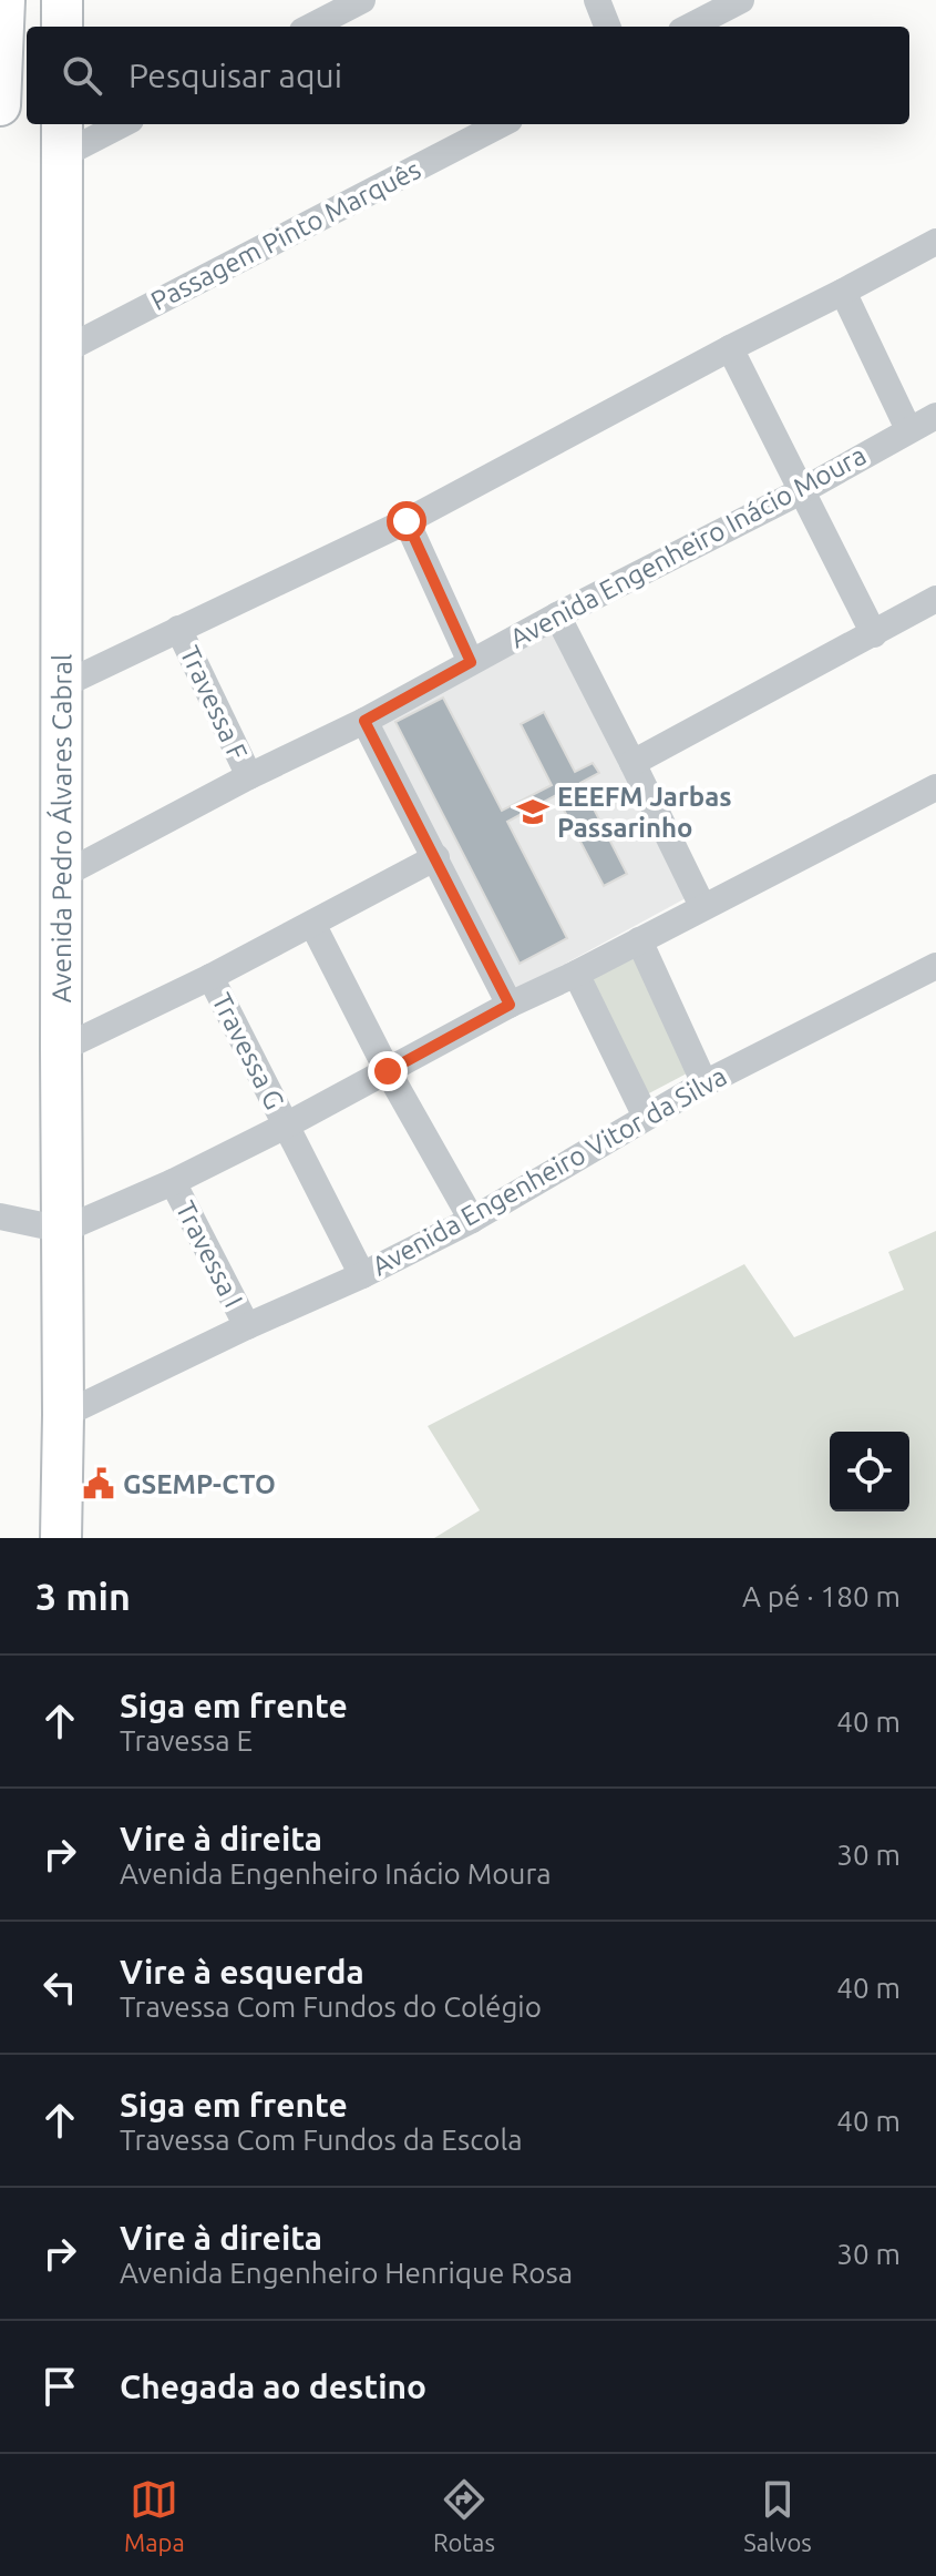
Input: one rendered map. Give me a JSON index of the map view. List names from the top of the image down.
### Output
{
  "streets": {
    "main road": ["Avenida Pedro Álvares Cabral"],
    "street": [
      "Passagem Pinto Marquês",
      "Avenida Engenheiro Inácio Moura",
      "Travessa F",
      "Travessa G",
      "Avenida Engenheiro Vitor da Silva",
      "Travessa I"
    ]
  },
  "crossings": [
    ["Passagem Pinto Marquês", "Avenida Pedro Álvares Cabral"],
    ["Avenida Engenheiro Inácio Moura", "Travessa F"],
    ["Avenida Engenheiro Inácio Moura", "Avenida Pedro Álvares Cabral"],
    ["Avenida Pedro Álvares Cabral", "Avenida Engenheiro Vitor da Silva"],
    ["Travessa G", "Avenida Engenheiro Vitor da Silva"],
    ["Avenida Engenheiro Vitor da Silva", "Travessa I"]
  ],
  "places": {
    "school or university": ["EEEFM Jarbas Passarinho"],
    "public building": ["GSEMP-CTO"]
  },
  "page": {
    "search": "Pesquisar aqui",
    "heading": ["3 min", "A pé · 180 m"],
    "list": [
      ["Siga em frente", "Travessa E", "40 m"],
      ["Vire à direita", "Avenida Engenheiro Inácio Moura", "30 m"],
      ["Vire à esquerda", "Travessa Com Fundos do Colégio", "40 m"],
      ["Siga em frente", "Travessa Com Fundos da Escola", "40 m"],
      ["Vire à direita", "Avenida Engenheiro Henrique Rosa", "30 m"],
      "Chegada ao destino"
    ],
    "nav": ["Mapa", "Rotas", "Salvos"]
  }
}
